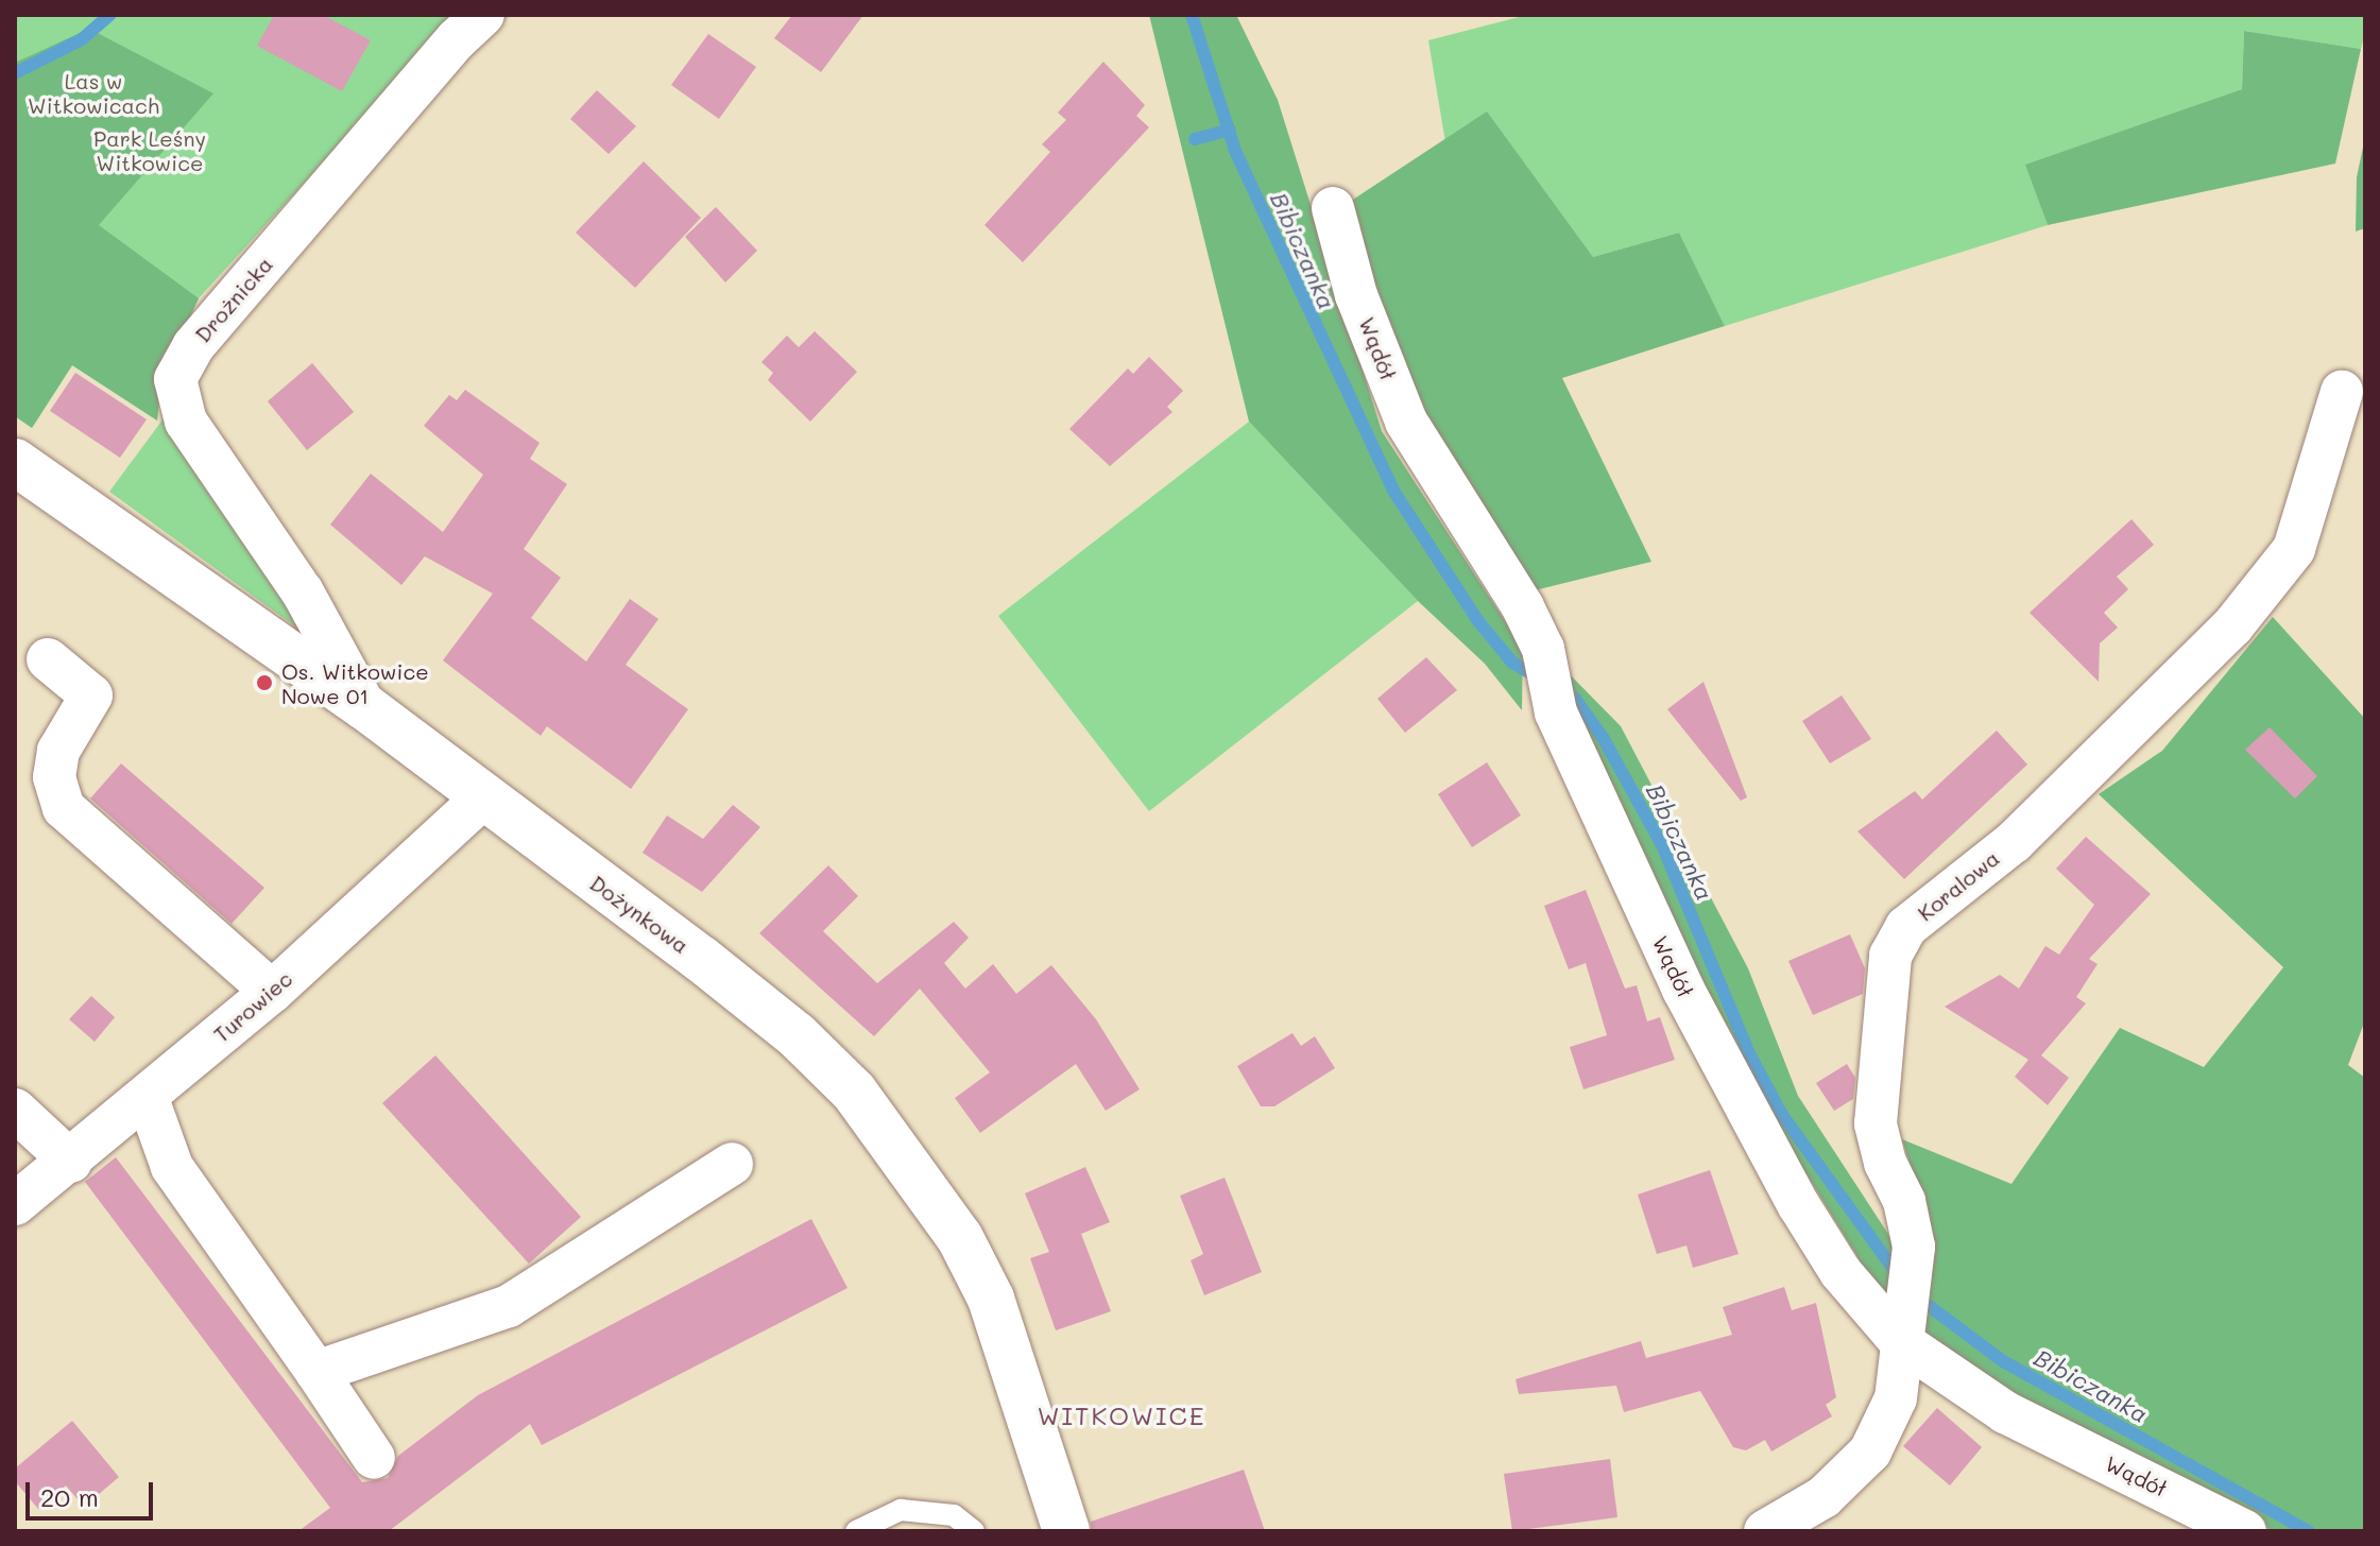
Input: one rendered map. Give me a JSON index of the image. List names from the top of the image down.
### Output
{
  "streets": {
    "street": [
      "Drożnicka",
      "Wądół",
      "Koralowa",
      "Dożynkowa",
      "Turowiec"
    ]
  },
  "crossings": [
    ["Drożnicka", "Dożynkowa"],
    ["Wądół", "Koralowa"],
    ["Dożynkowa", "Turowiec"]
  ],
  "districts": ["WITKOWICE"],
  "water": ["Bibiczanka"],
  "parks": ["Las w Witkowicach", "Park Leśny Witkowice"],
  "places": ["Os. Witkowice Nowe 01"],
  "scale_bar": "20 m"
}
